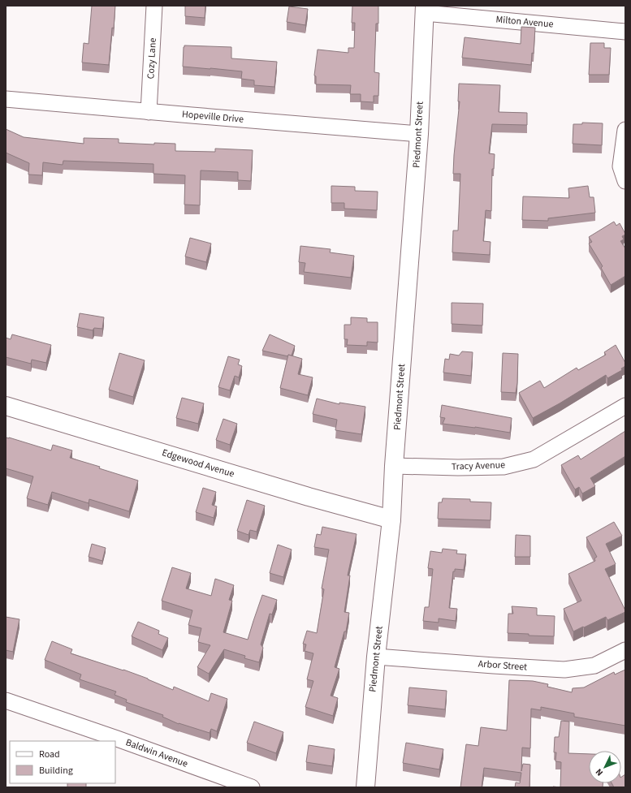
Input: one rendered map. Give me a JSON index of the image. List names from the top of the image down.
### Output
{
  "streets": {
    "street": [
      "Milton Avenue",
      "Cozy Lane",
      "Hopeville Drive",
      "Piedmont Street",
      "Edgewood Avenue",
      "Tracy Avenue",
      "Arbor Street",
      "Baldwin Avenue"
    ]
  },
  "crossings": [
    ["Milton Avenue", "Piedmont Street"],
    ["Cozy Lane", "Hopeville Drive"],
    ["Hopeville Drive", "Piedmont Street"],
    ["Piedmont Street", "Edgewood Avenue"],
    ["Piedmont Street", "Tracy Avenue"],
    ["Piedmont Street", "Arbor Street"]
  ],
  "legend": ["Road", "Building"],
  "north": "bottom left"
}
